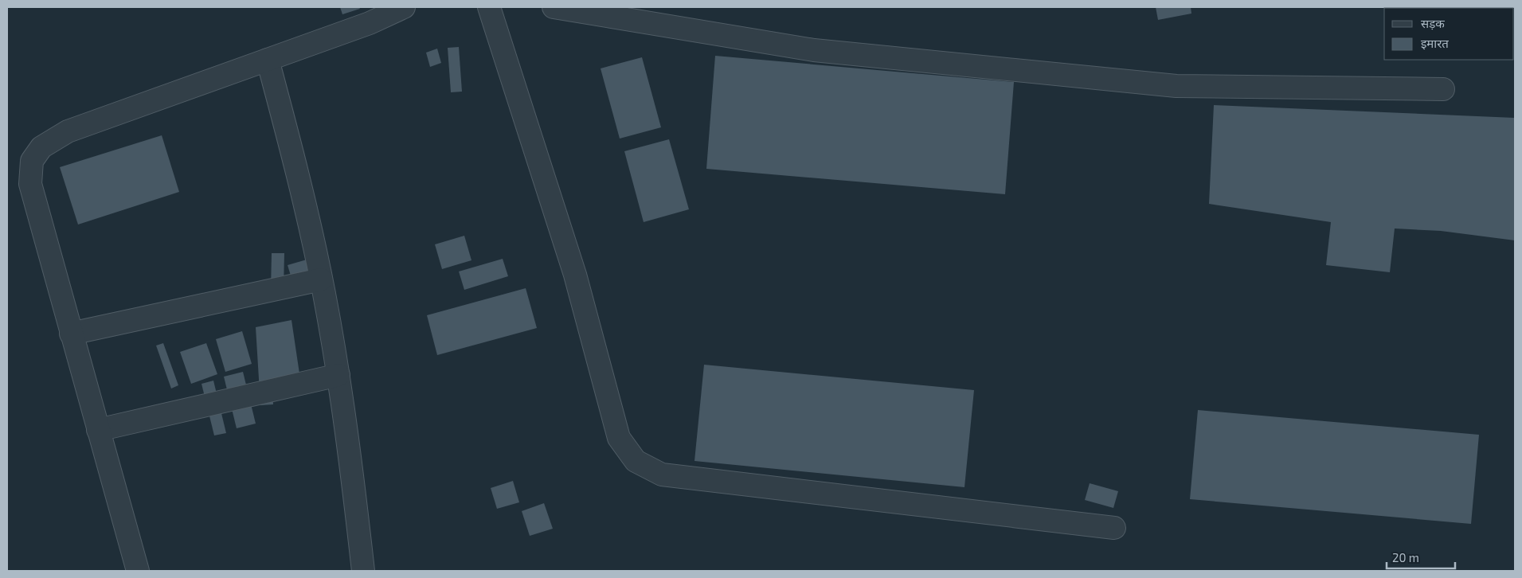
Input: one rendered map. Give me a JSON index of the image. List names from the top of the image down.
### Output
{
  "legend": ["सड़क", "इमारत"],
  "scale_bar": "20 m"
}
